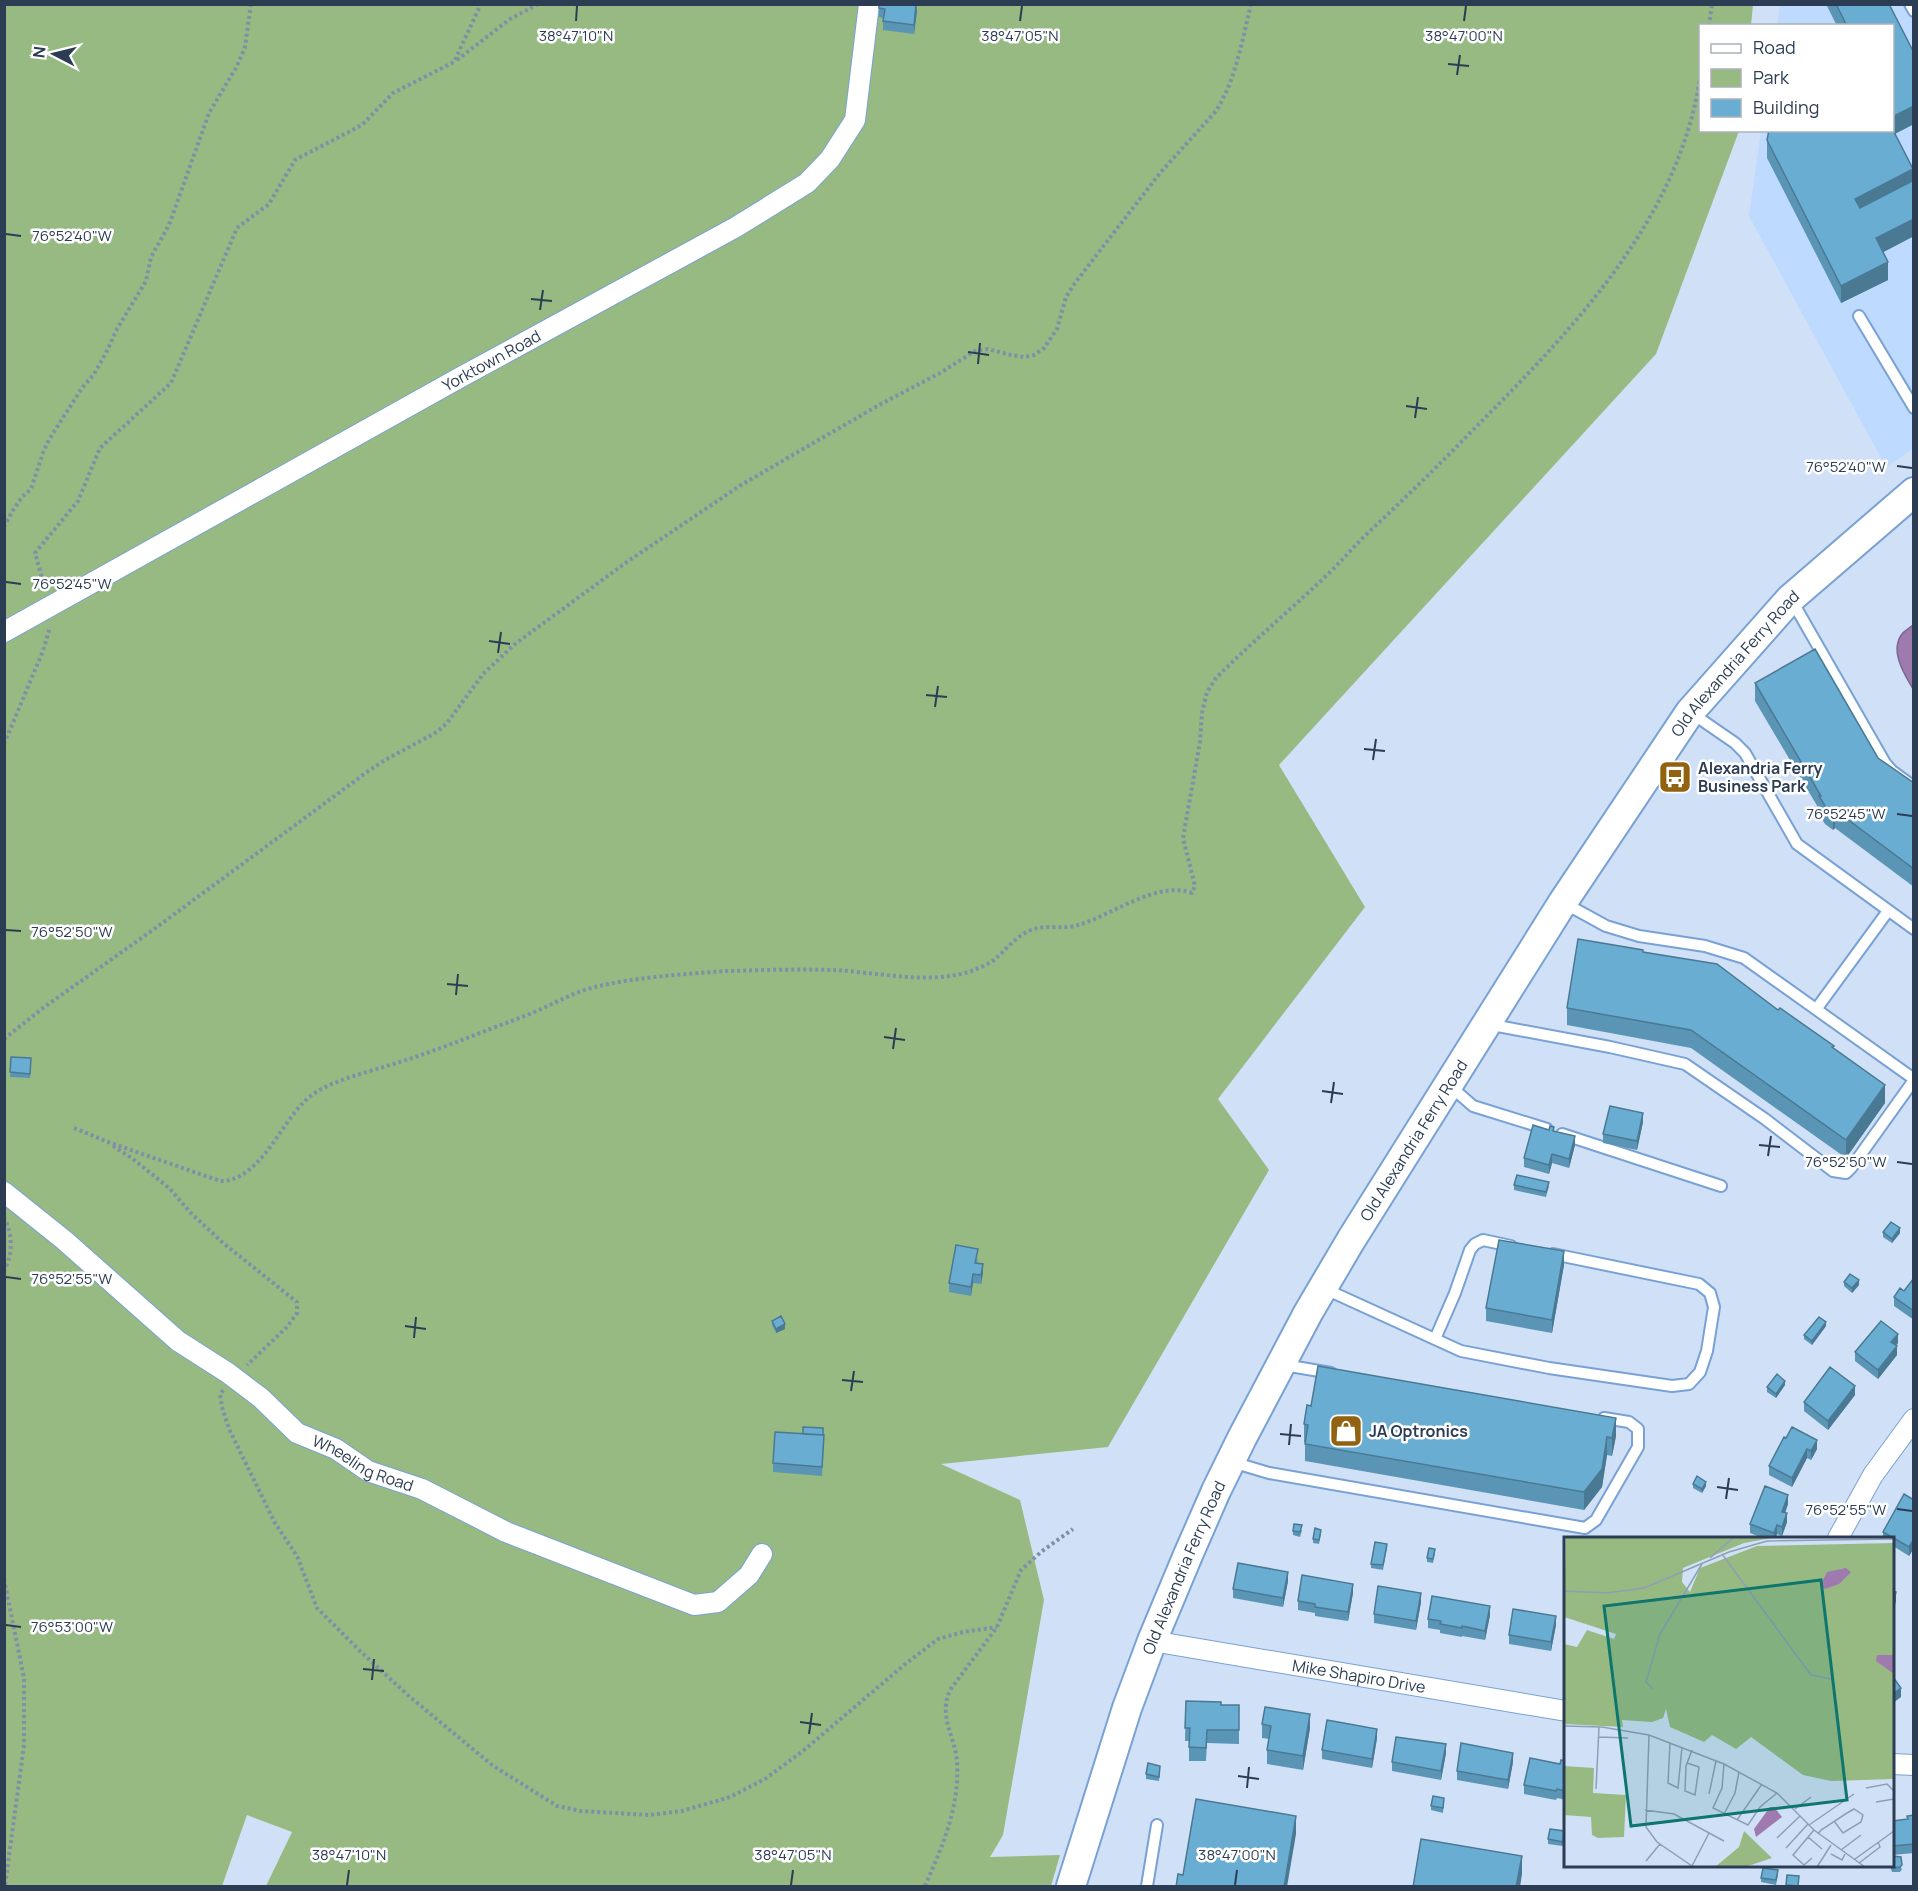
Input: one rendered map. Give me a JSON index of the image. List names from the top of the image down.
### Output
{
  "streets": {
    "main road": ["Old Alexandria Ferry Road"],
    "street": ["Yorktown Road", "Wheeling Road", "Mike Shapiro Drive"]
  },
  "crossings": [
    ["Old Alexandria Ferry Road", "Mike Shapiro Drive"]
  ],
  "places": {
    "bus stop": ["Alexandria Ferry Business Park"],
    "shop": ["JA Optronics"]
  },
  "legend": ["Road", "Park", "Building"],
  "north": "left",
  "coordinates": [
    "38°47'10\"N",
    "38°47'05\"N",
    "38°47'00\"N",
    "76°52'40\"W",
    "76°52'45\"W",
    "76°52'50\"W",
    "76°52'55\"W",
    "76°53'00\"W"
  ]
}
